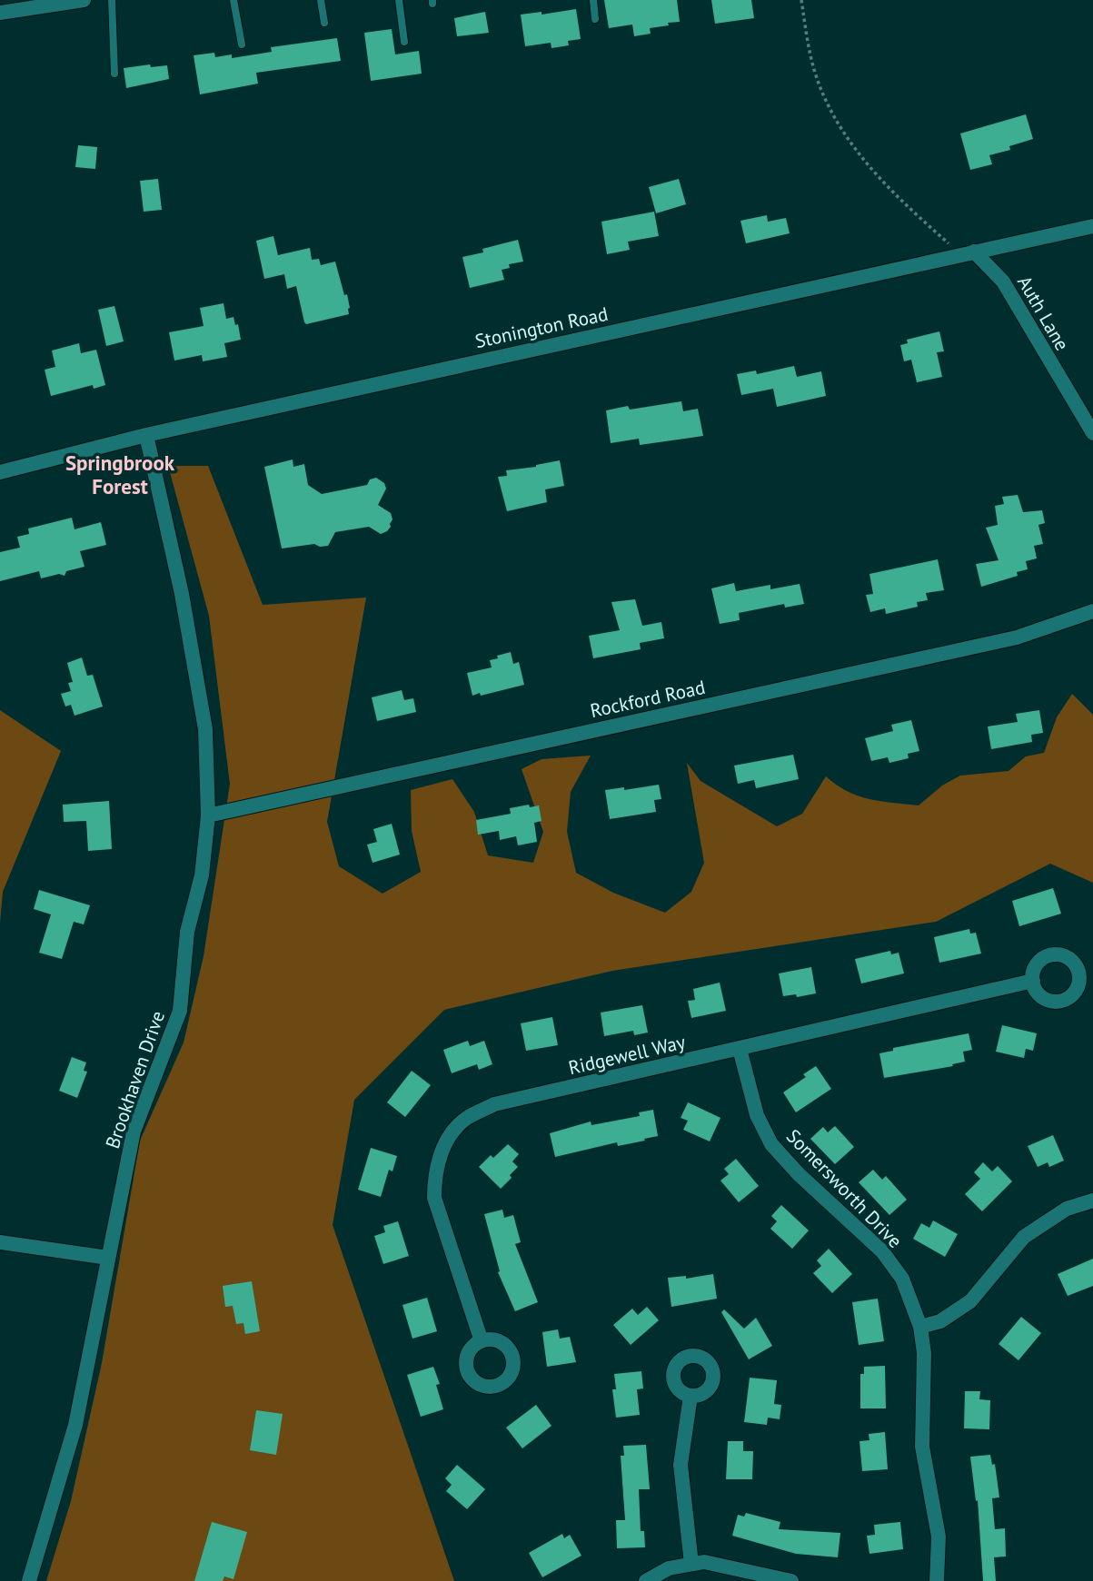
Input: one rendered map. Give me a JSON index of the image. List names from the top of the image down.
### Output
{
  "streets": {
    "street": [
      "Auth Lane",
      "Stonington Road",
      "Rockford Road",
      "Ridgewell Way",
      "Brookhaven Drive",
      "Somersworth Drive"
    ]
  },
  "crossings": [
    ["Auth Lane", "Stonington Road"],
    ["Stonington Road", "Brookhaven Drive"],
    ["Rockford Road", "Brookhaven Drive"],
    ["Ridgewell Way", "Somersworth Drive"]
  ],
  "districts": ["Springbrook Forest"]
}
